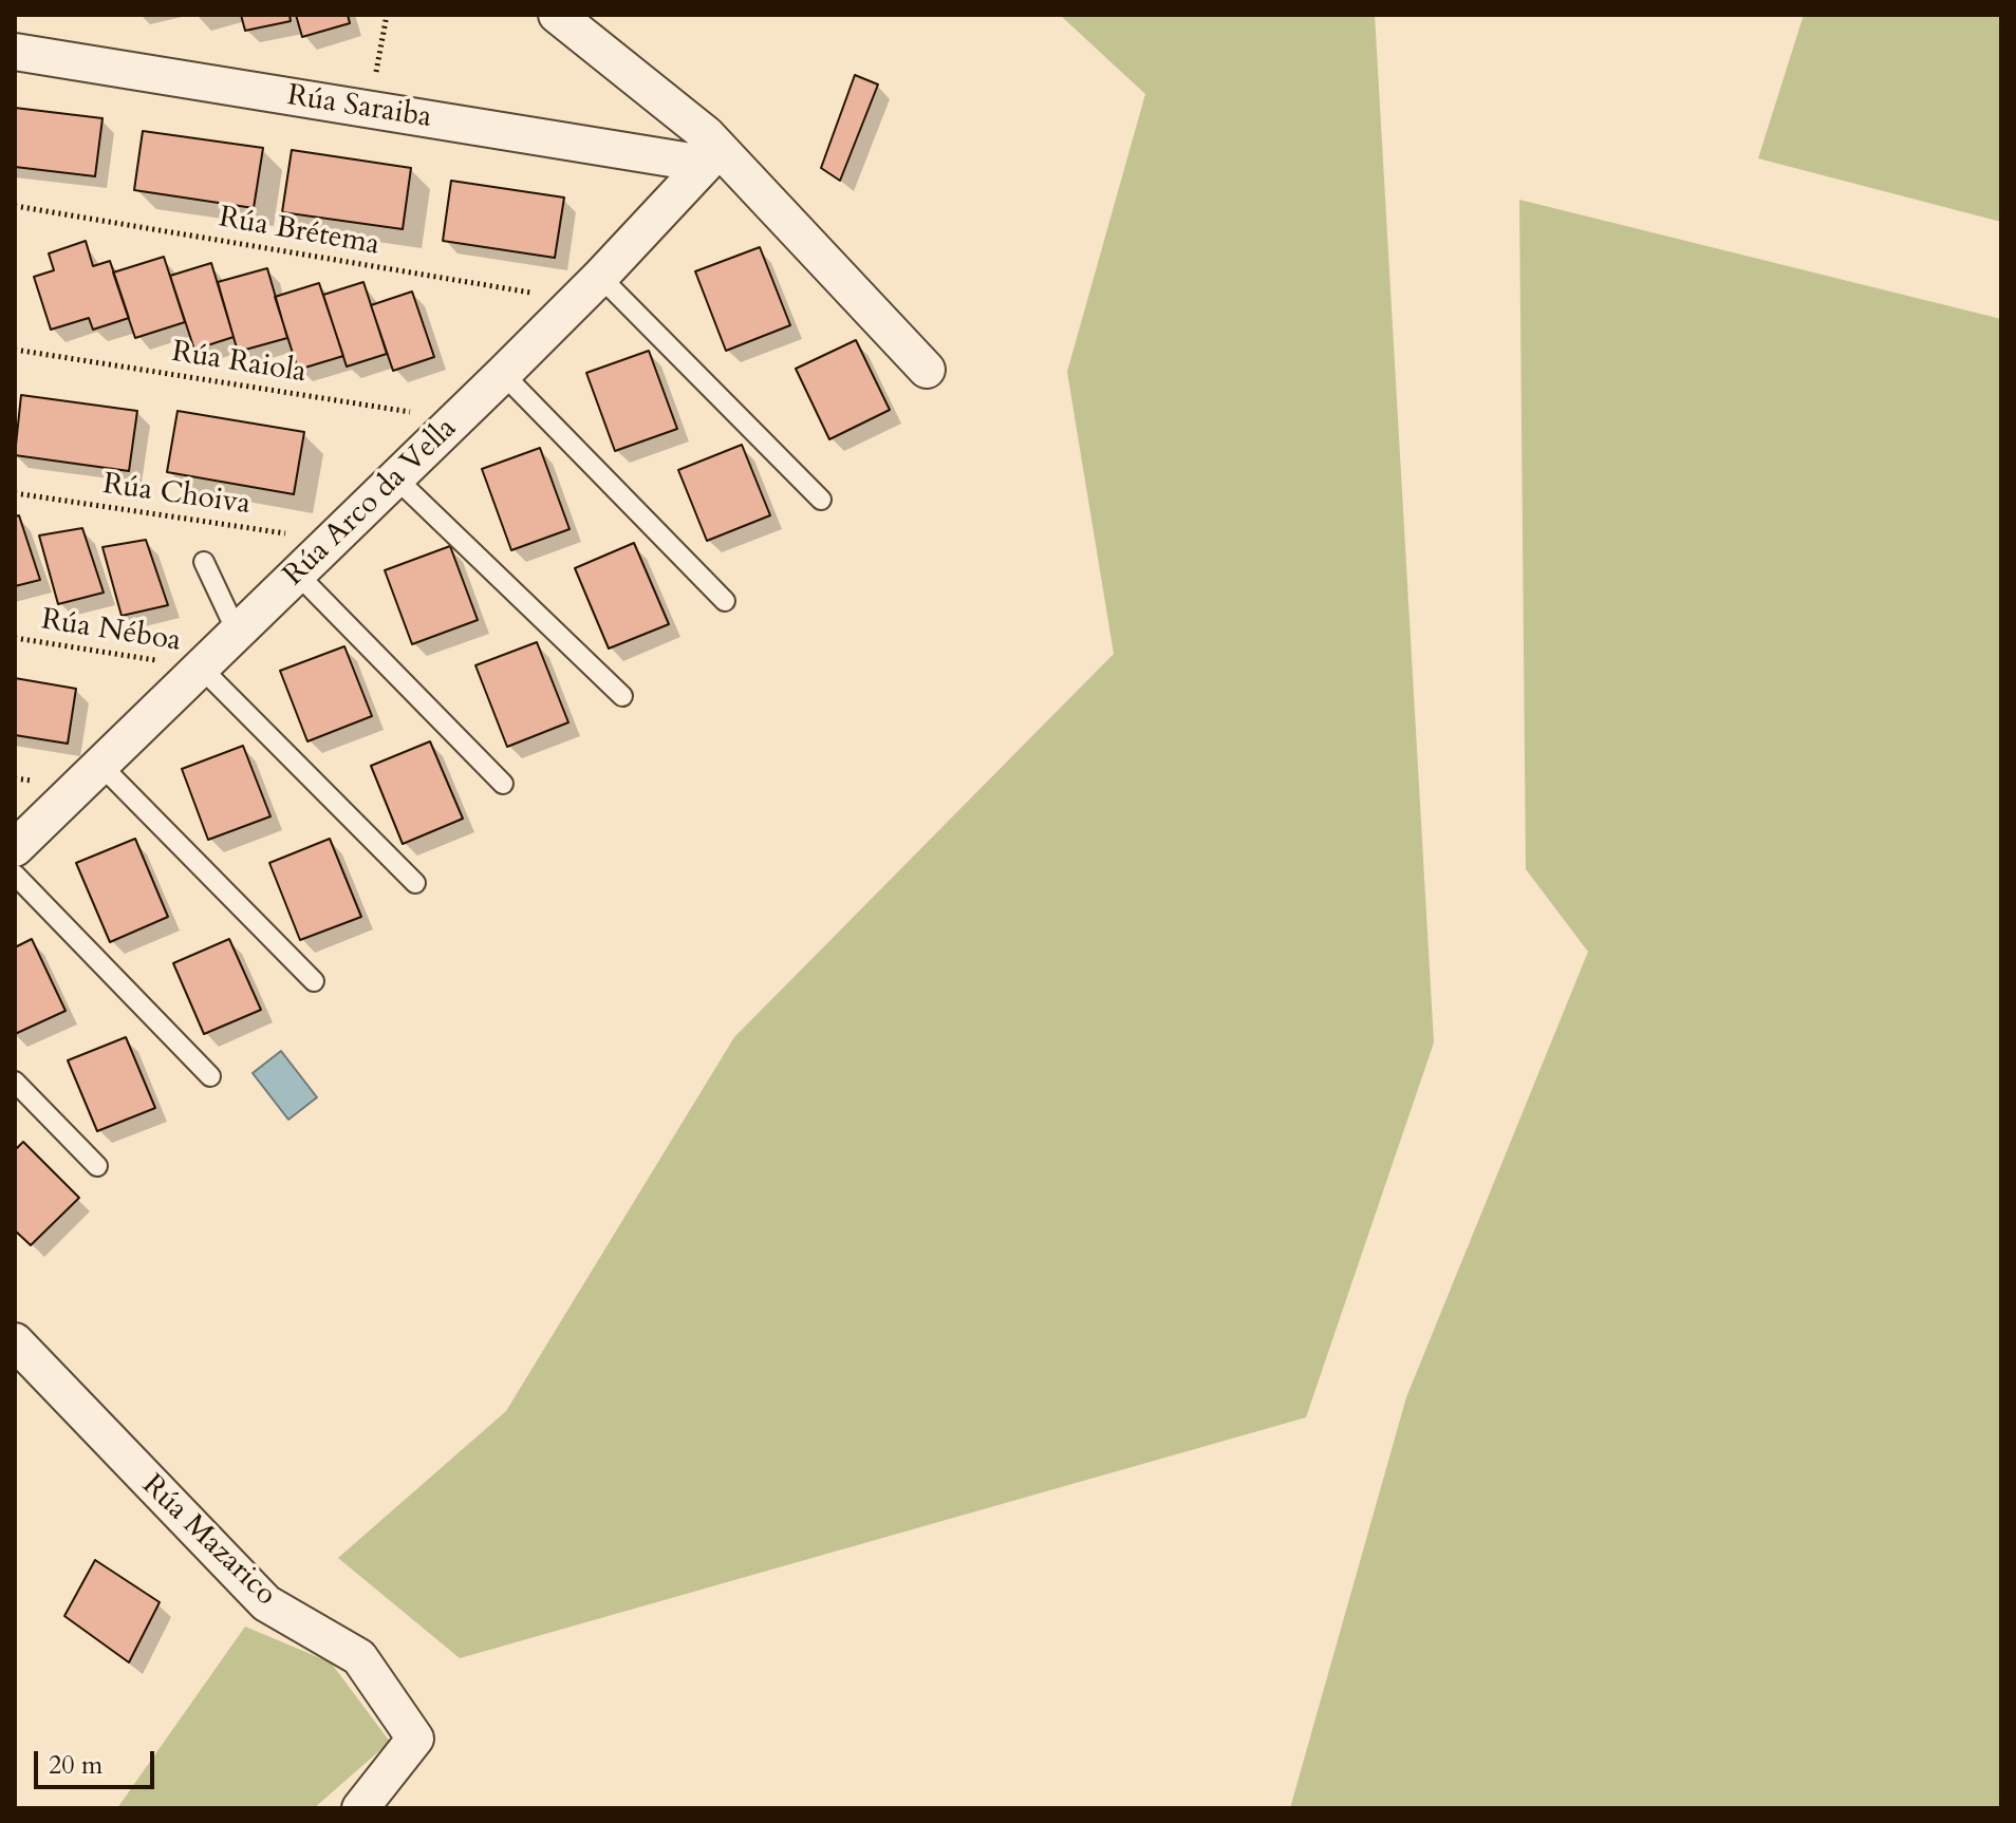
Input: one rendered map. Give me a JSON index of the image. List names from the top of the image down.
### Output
{
  "streets": {
    "street": ["Rúa Saraiba", "Rúa Arco da Vella", "Rúa Mazarico"],
    "path": [
      "Rúa Brétema",
      "Rúa Raiola",
      "Rúa Choiva",
      "Rúa Néboa"
    ]
  },
  "crossings": [
    ["Rúa Saraiba", "Rúa Arco da Vella"],
    ["Rúa Brétema", "Rúa Arco da Vella"],
    ["Rúa Raiola", "Rúa Arco da Vella"],
    ["Rúa Choiva", "Rúa Arco da Vella"],
    ["Rúa Arco da Vella", "Rúa Néboa"]
  ],
  "scale_bar": "20 m"
}
